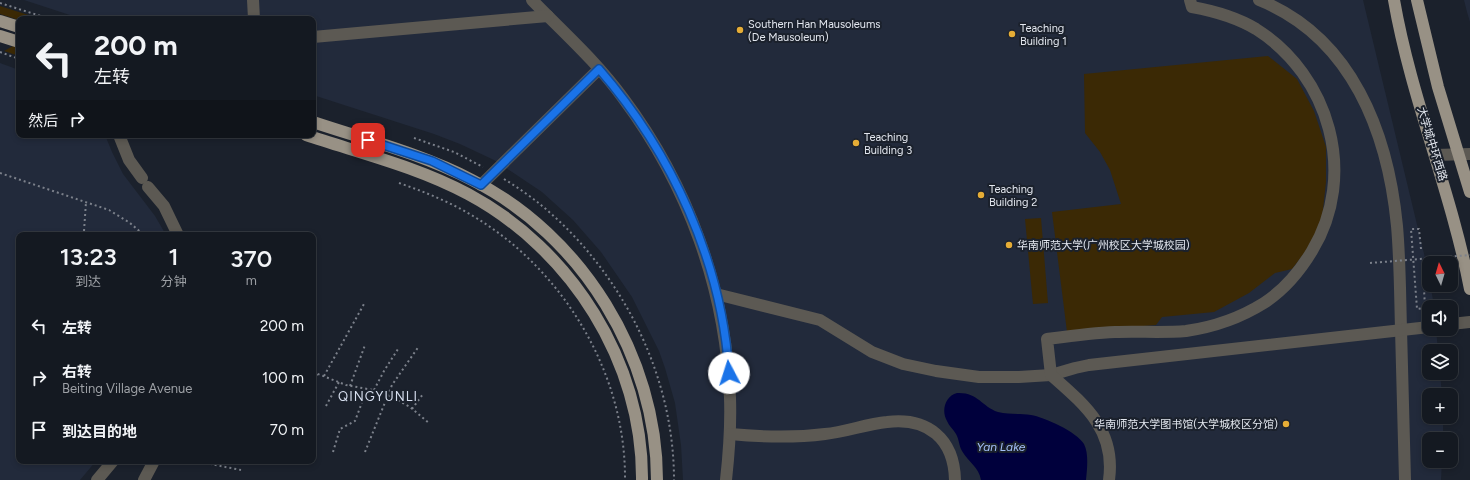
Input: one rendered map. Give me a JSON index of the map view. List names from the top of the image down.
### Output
{
  "streets": {
    "main road": ["大学城中环西路"]
  },
  "districts": ["QINGYUNLI"],
  "water": ["Yan Lake"],
  "places": [
    "Southern Han Mausoleums (De Mausoleum)",
    "Teaching Building 1",
    "Teaching Building 3",
    "Teaching Building 2",
    "华南师范大学(广州校区大学城校园)",
    "华南师范大学图书馆(大学城校区分馆)"
  ],
  "north": "top",
  "page": {
    "turn": ["200 m", "左转"],
    "then": "然后",
    "eta": [
      "13:23",
      "到达",
      "1",
      "分钟",
      "370",
      "m"
    ],
    "map_buttons": ["+", "−"],
    "list": [
      {
        "name": "左转",
        "value": "200 m"
      },
      {
        "name": "右转",
        "note": "Beiting Village Avenue",
        "value": "100 m"
      },
      {
        "name": "到达目的地",
        "value": "70 m"
      }
    ]
  }
}
